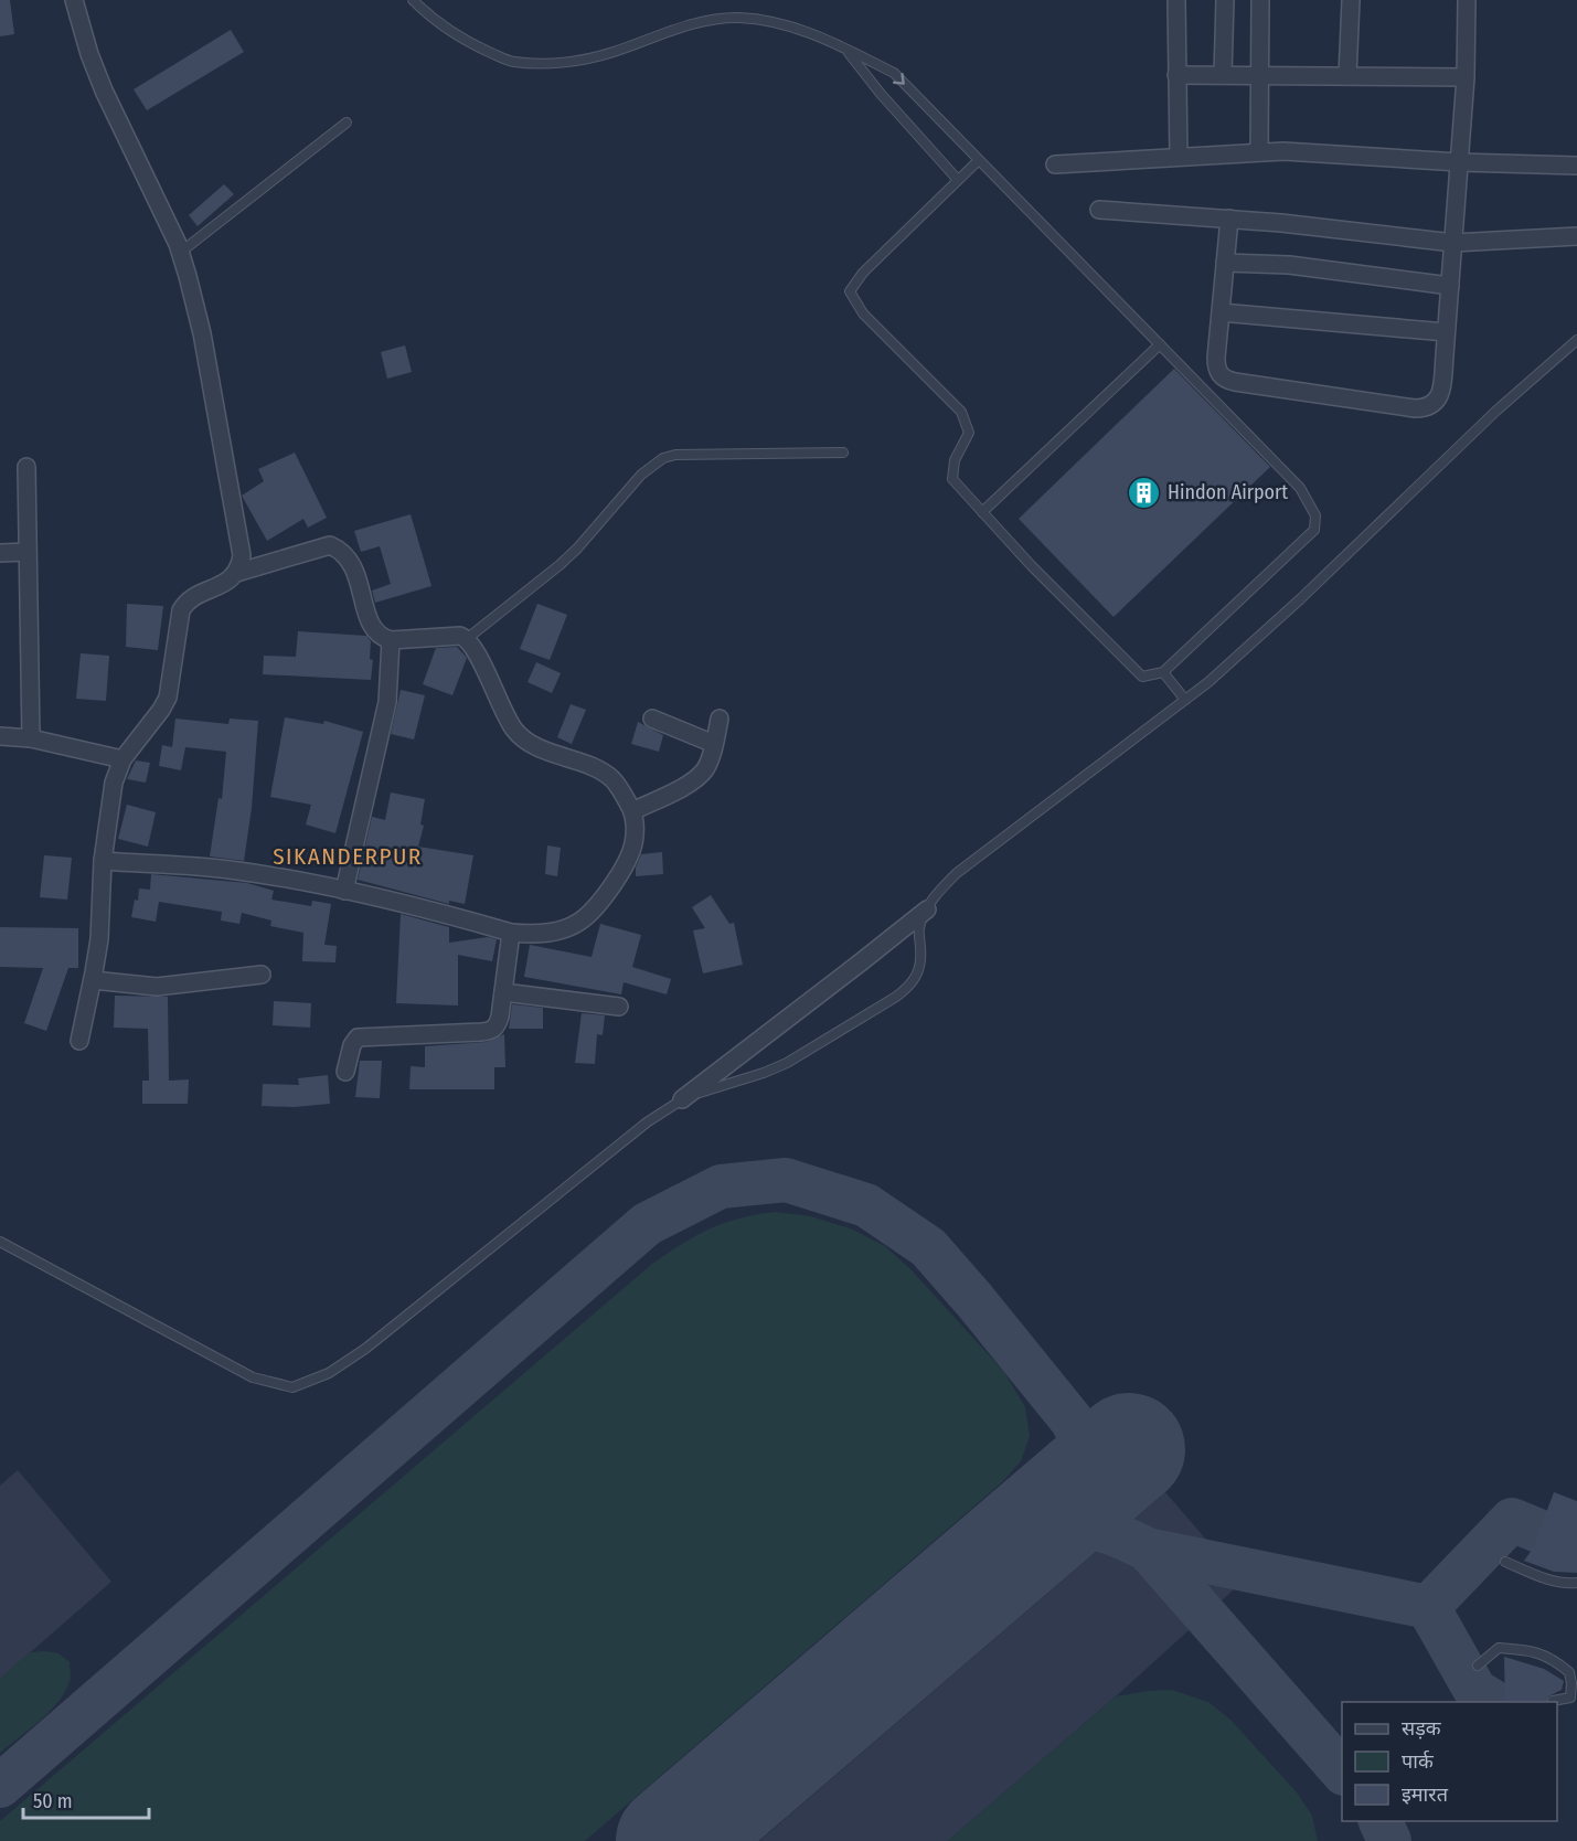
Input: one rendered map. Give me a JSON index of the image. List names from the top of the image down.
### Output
{
  "districts": ["SIKANDERPUR"],
  "places": {
    "building": ["Hindon Airport"]
  },
  "legend": ["सड़क", "पार्क", "इमारत"],
  "scale_bar": "50 m"
}
